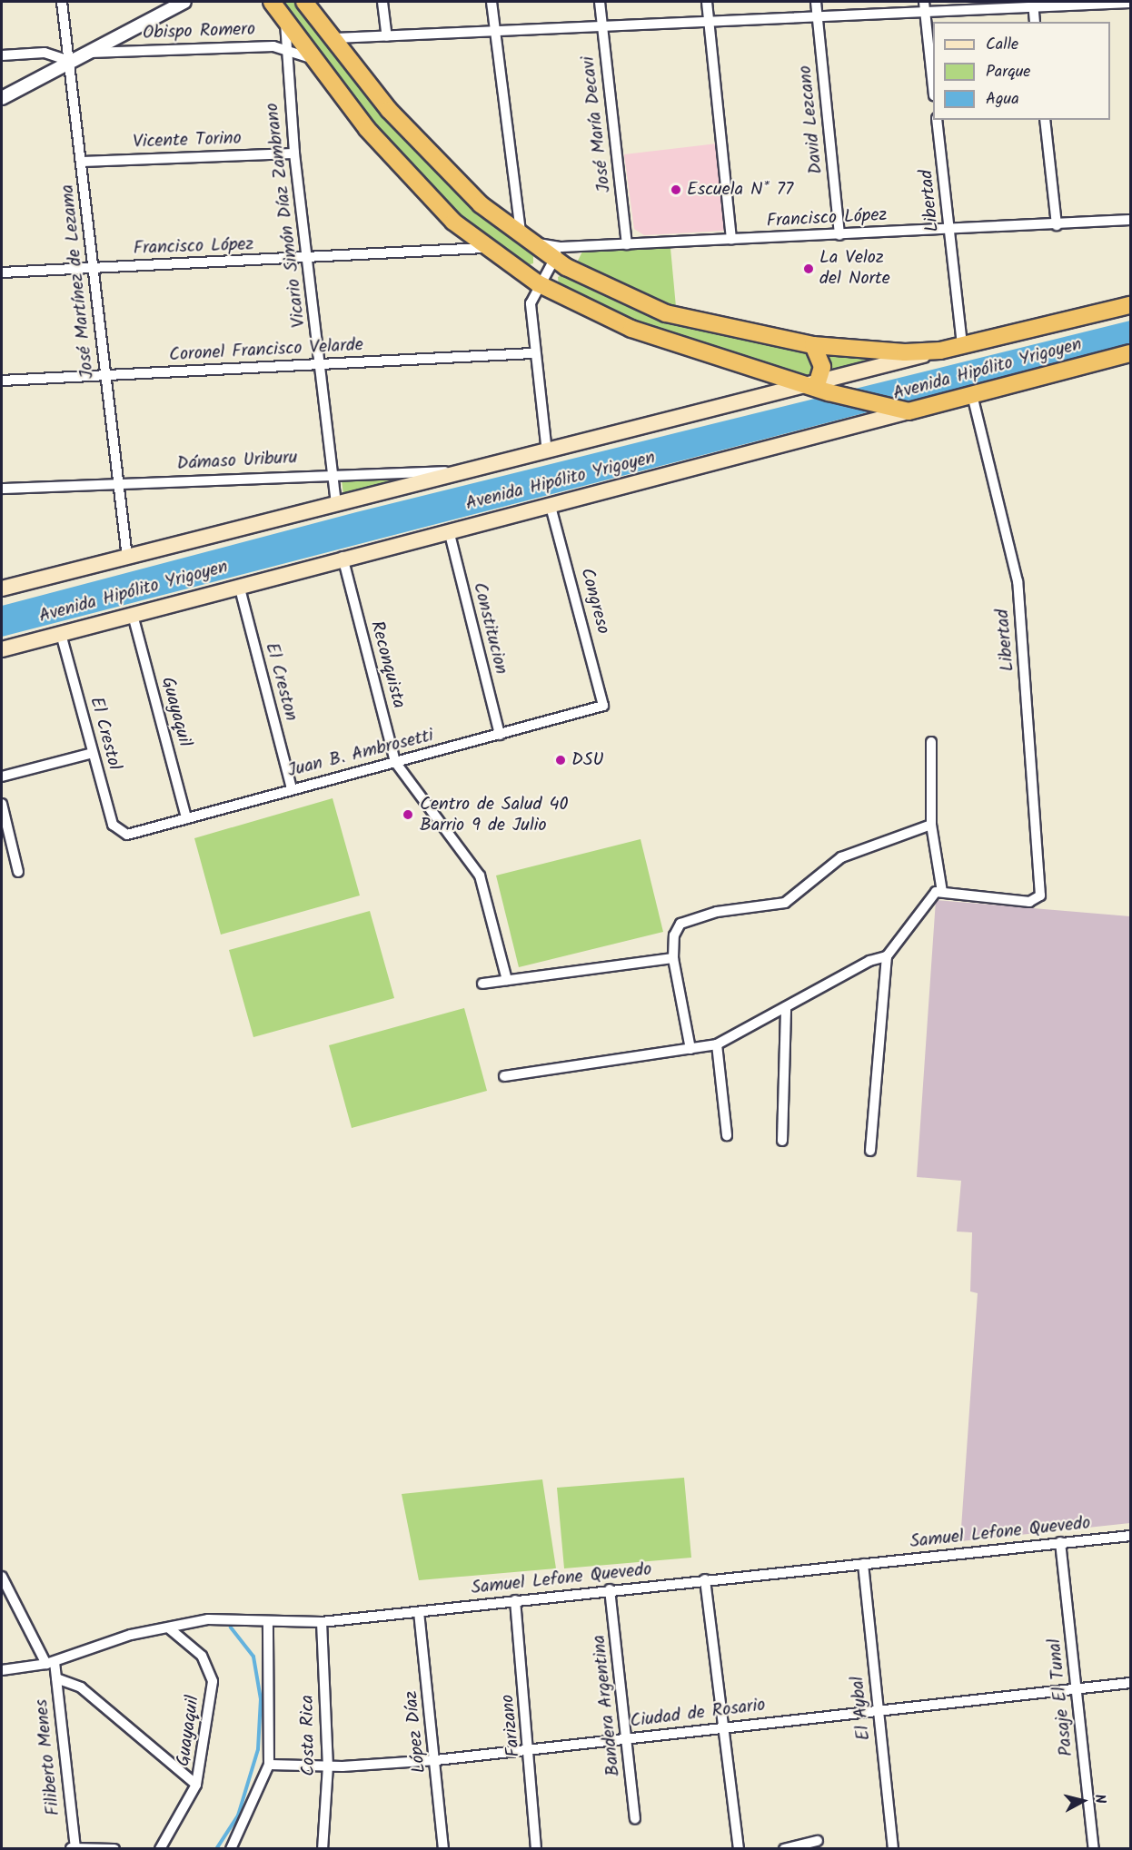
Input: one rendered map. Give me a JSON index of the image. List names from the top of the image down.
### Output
{
  "streets": {
    "highway": ["Avenida Hipólito Yrigoyen"],
    "street": [
      "Obispo Romero",
      "David Lezcano",
      "José María Decavi",
      "Vicente Torino",
      "Libertad",
      "Vicario Simón Díaz Zambrano",
      "Francisco López",
      "José Martínez de Lezama",
      "Coronel Francisco Velarde",
      "Dámaso Uriburu",
      "Congreso",
      "Constitucion",
      "Reconquista",
      "El Creston",
      "Guayaquil",
      "El Crestol",
      "Juan B. Ambrosetti",
      "Samuel Lefone Quevedo",
      "Pasaje El Tunal",
      "Bandera Argentina",
      "El Aybal",
      "Ciudad de Rosario",
      "Farizano",
      "López Díaz",
      "Costa Rica",
      "Filiberto Menes"
    ]
  },
  "crossings": [
    ["Obispo Romero", "Vicario Simón Díaz Zambrano"],
    ["David Lezcano", "Francisco López"],
    ["José María Decavi", "Francisco López"],
    ["Vicente Torino", "Vicario Simón Díaz Zambrano"],
    ["Vicente Torino", "José Martínez de Lezama"],
    ["Libertad", "Francisco López"],
    ["Libertad", "Avenida Hipólito Yrigoyen"],
    ["Vicario Simón Díaz Zambrano", "Francisco López"],
    ["Vicario Simón Díaz Zambrano", "Coronel Francisco Velarde"],
    ["Vicario Simón Díaz Zambrano", "Avenida Hipólito Yrigoyen"],
    ["Vicario Simón Díaz Zambrano", "Dámaso Uriburu"],
    ["Francisco López", "José Martínez de Lezama"],
    ["José Martínez de Lezama", "Coronel Francisco Velarde"],
    ["José Martínez de Lezama", "Avenida Hipólito Yrigoyen"],
    ["José Martínez de Lezama", "Dámaso Uriburu"],
    ["Avenida Hipólito Yrigoyen", "Dámaso Uriburu"],
    ["Avenida Hipólito Yrigoyen", "Congreso"],
    ["Avenida Hipólito Yrigoyen", "Constitucion"],
    ["Avenida Hipólito Yrigoyen", "Reconquista"],
    ["Avenida Hipólito Yrigoyen", "El Creston"],
    ["Avenida Hipólito Yrigoyen", "Guayaquil"],
    ["Avenida Hipólito Yrigoyen", "El Crestol"],
    ["Congreso", "Juan B. Ambrosetti"],
    ["Constitucion", "Juan B. Ambrosetti"],
    ["Reconquista", "Juan B. Ambrosetti"],
    ["El Creston", "Juan B. Ambrosetti"],
    ["Guayaquil", "Juan B. Ambrosetti"],
    ["Guayaquil", "Samuel Lefone Quevedo"],
    ["El Crestol", "Juan B. Ambrosetti"],
    ["Samuel Lefone Quevedo", "Pasaje El Tunal"],
    ["Samuel Lefone Quevedo", "Bandera Argentina"],
    ["Samuel Lefone Quevedo", "El Aybal"],
    ["Samuel Lefone Quevedo", "Farizano"],
    ["Samuel Lefone Quevedo", "López Díaz"],
    ["Samuel Lefone Quevedo", "Costa Rica"],
    ["Samuel Lefone Quevedo", "Filiberto Menes"],
    ["Pasaje El Tunal", "Ciudad de Rosario"],
    ["Bandera Argentina", "Ciudad de Rosario"],
    ["El Aybal", "Ciudad de Rosario"],
    ["Ciudad de Rosario", "Farizano"],
    ["Ciudad de Rosario", "López Díaz"],
    ["Ciudad de Rosario", "Costa Rica"]
  ],
  "places": [
    "Escuela N* 77",
    "La Veloz del Norte",
    "DSU",
    "Centro de Salud 40 Barrio 9 de Julio"
  ],
  "legend": ["Calle", "Parque", "Agua"],
  "north": "right"
}
